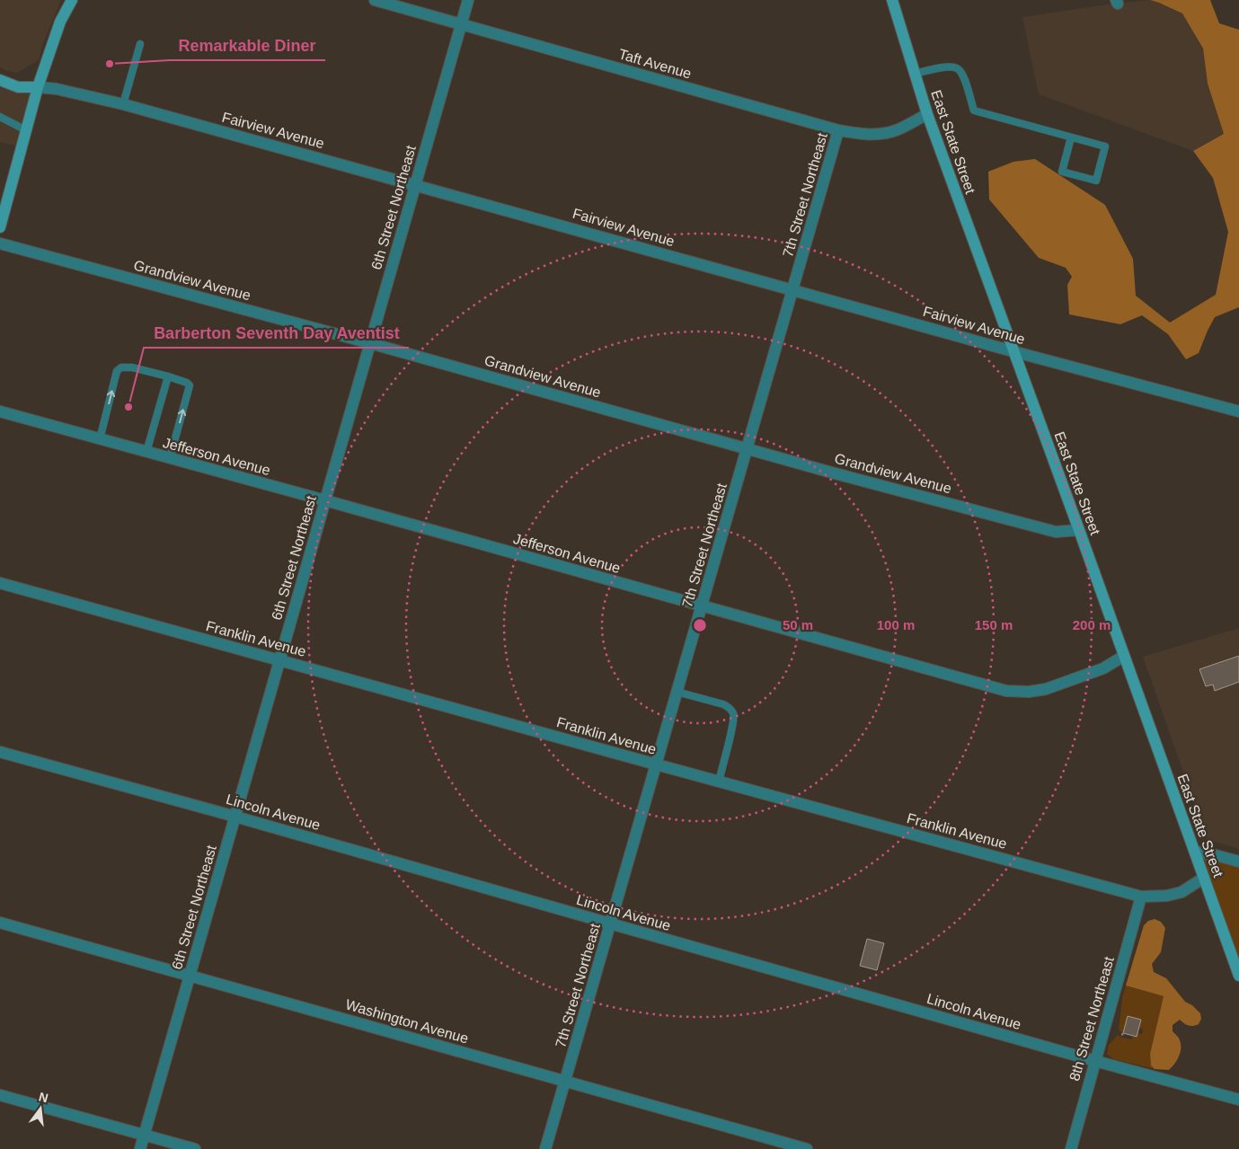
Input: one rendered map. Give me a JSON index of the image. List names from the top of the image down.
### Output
{
  "streets": {
    "street": [
      "Taft Avenue",
      "Fairview Avenue",
      "East State Street",
      "7th Street Northeast",
      "6th Street Northeast",
      "Grandview Avenue",
      "Jefferson Avenue",
      "Franklin Avenue",
      "Lincoln Avenue",
      "8th Street Northeast",
      "Washington Avenue"
    ]
  },
  "crossings": [
    ["Taft Avenue", "East State Street"],
    ["Taft Avenue", "7th Street Northeast"],
    ["Taft Avenue", "6th Street Northeast"],
    ["Fairview Avenue", "East State Street"],
    ["Fairview Avenue", "7th Street Northeast"],
    ["Fairview Avenue", "6th Street Northeast"],
    ["East State Street", "Grandview Avenue"],
    ["East State Street", "Jefferson Avenue"],
    ["East State Street", "Franklin Avenue"],
    ["7th Street Northeast", "Grandview Avenue"],
    ["7th Street Northeast", "Jefferson Avenue"],
    ["7th Street Northeast", "Franklin Avenue"],
    ["7th Street Northeast", "Lincoln Avenue"],
    ["7th Street Northeast", "Washington Avenue"],
    ["6th Street Northeast", "Grandview Avenue"],
    ["6th Street Northeast", "Jefferson Avenue"],
    ["6th Street Northeast", "Franklin Avenue"],
    ["6th Street Northeast", "Lincoln Avenue"],
    ["6th Street Northeast", "Washington Avenue"],
    ["Franklin Avenue", "8th Street Northeast"],
    ["Lincoln Avenue", "8th Street Northeast"]
  ],
  "places": ["Remarkable Diner", "Barberton Seventh Day Aventist"],
  "north": "top",
  "rings": [
    "50 m",
    "100 m",
    "150 m",
    "200 m"
  ]
}
